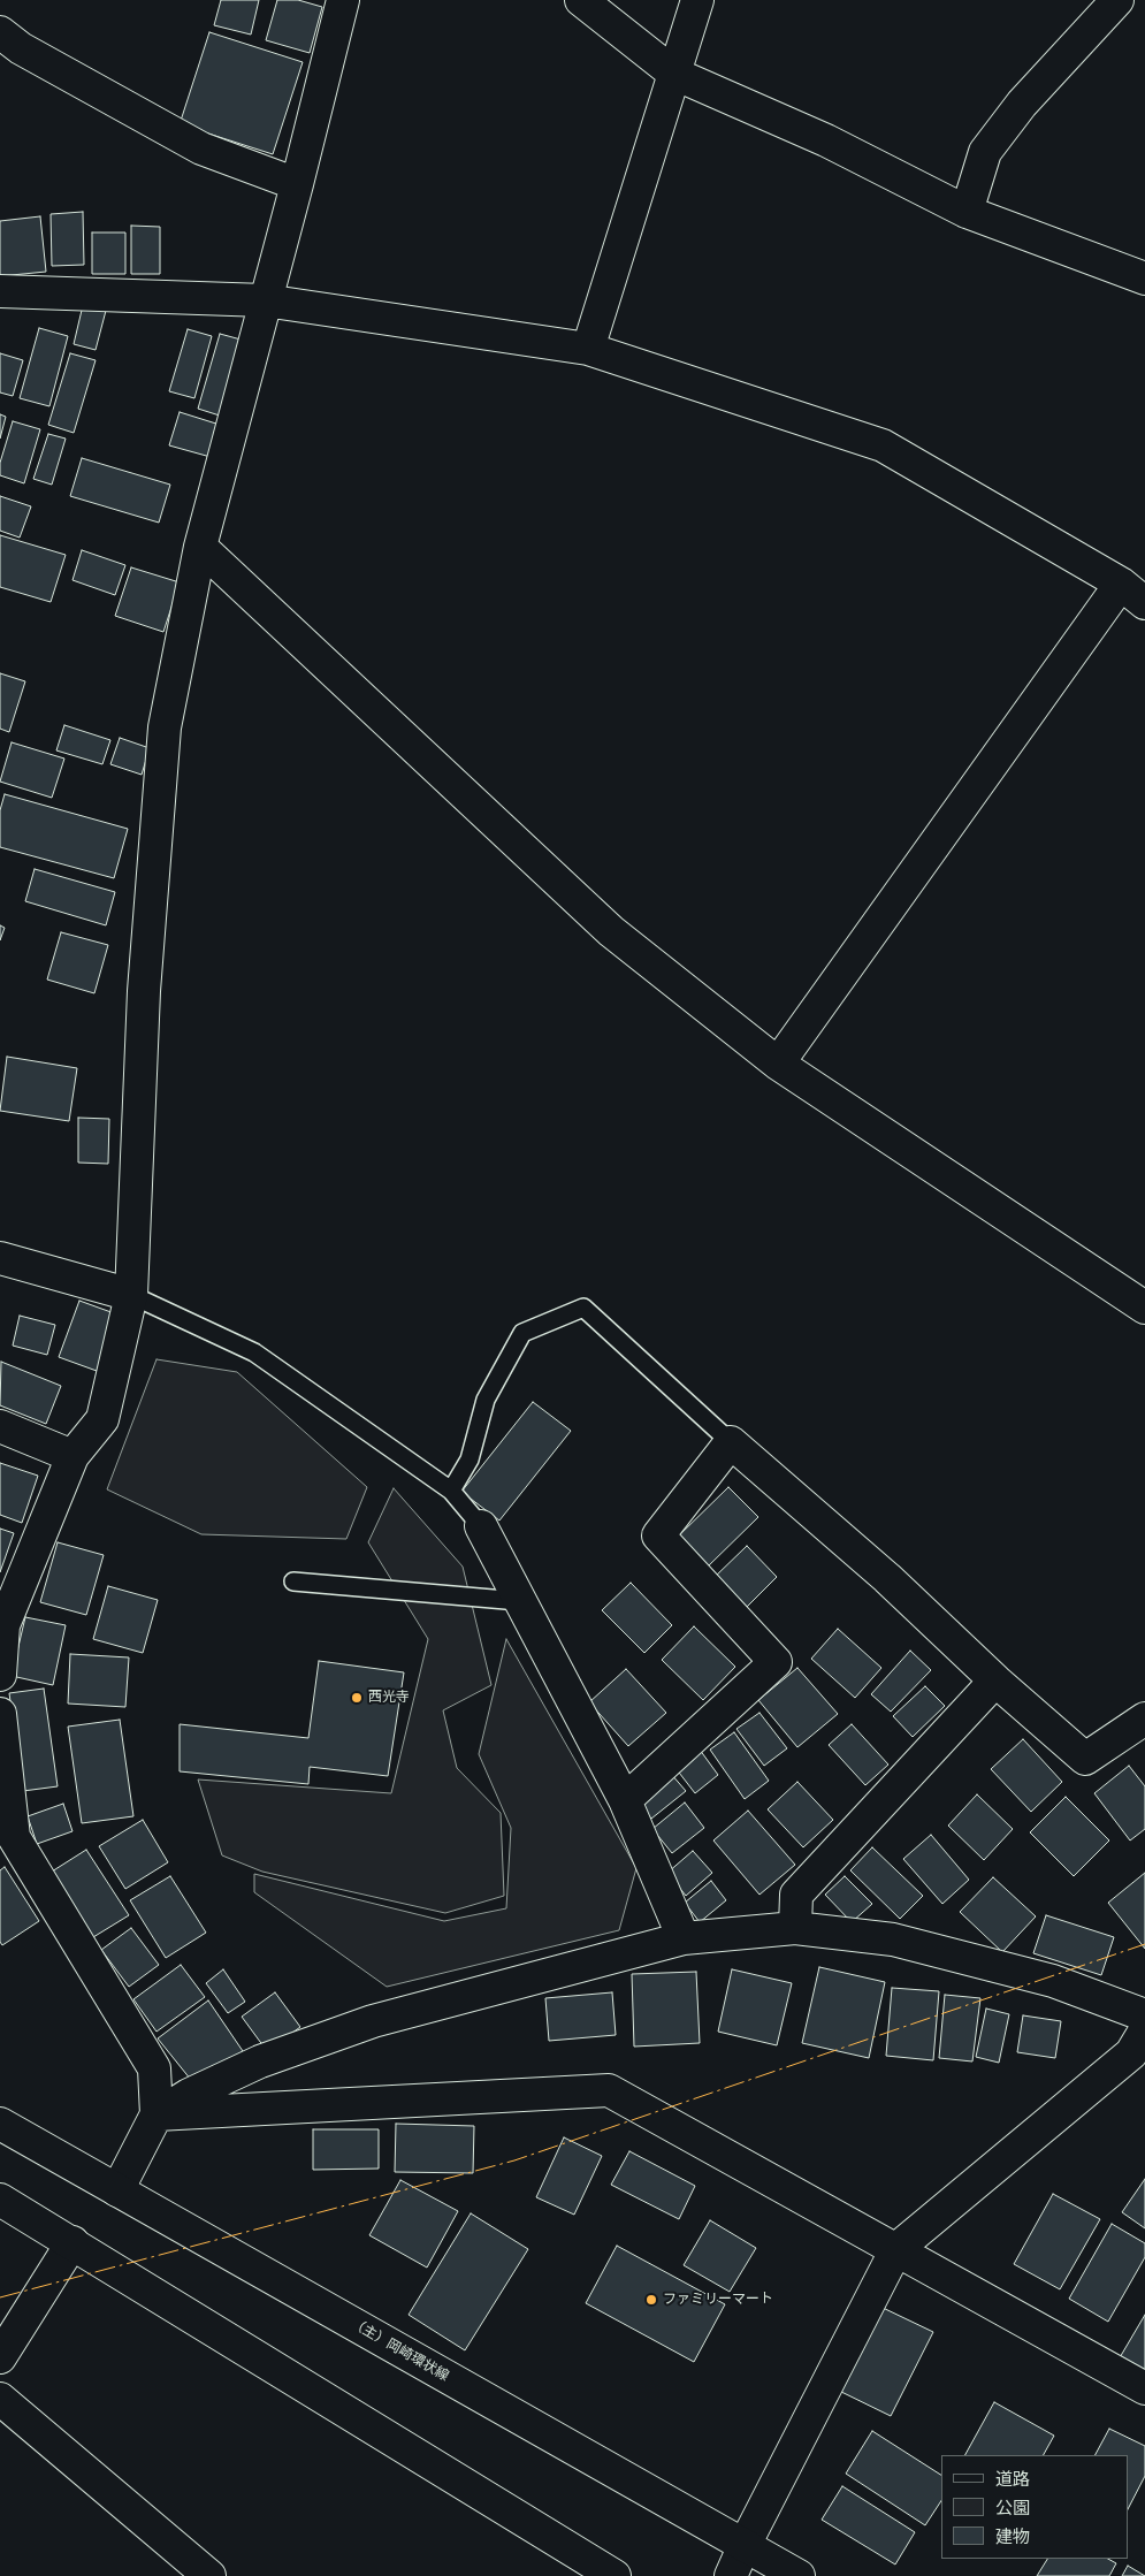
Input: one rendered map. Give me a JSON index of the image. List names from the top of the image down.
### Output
{
  "streets": {
    "street": ["（主）岡崎環状線"]
  },
  "places": ["西光寺", "ファミリーマート"],
  "legend": ["道路", "公園", "建物"]
}
